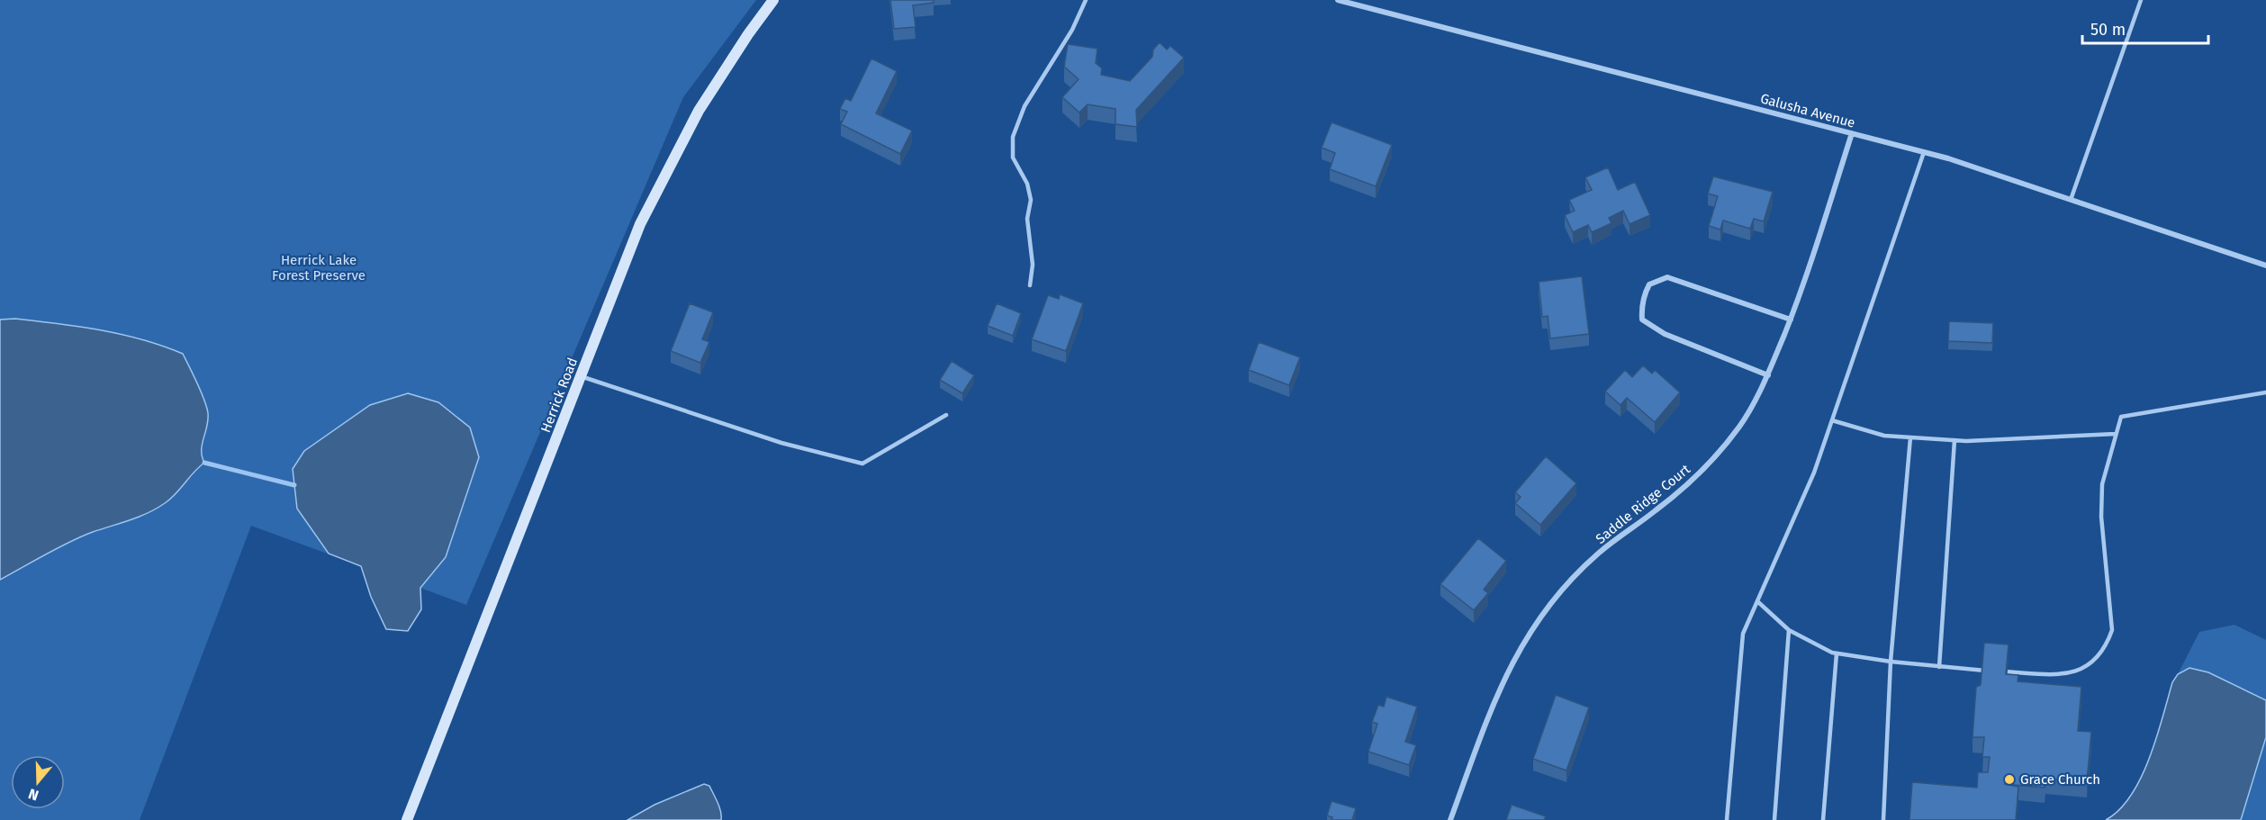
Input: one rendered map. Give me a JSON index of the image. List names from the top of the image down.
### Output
{
  "streets": {
    "street": ["Galusha Avenue", "Herrick Road", "Saddle Ridge Court"]
  },
  "crossings": [
    ["Galusha Avenue", "Saddle Ridge Court"]
  ],
  "parks": ["Herrick Lake Forest Preserve"],
  "places": ["Grace Church"],
  "scale_bar": "50 m",
  "north": "bottom"
}
